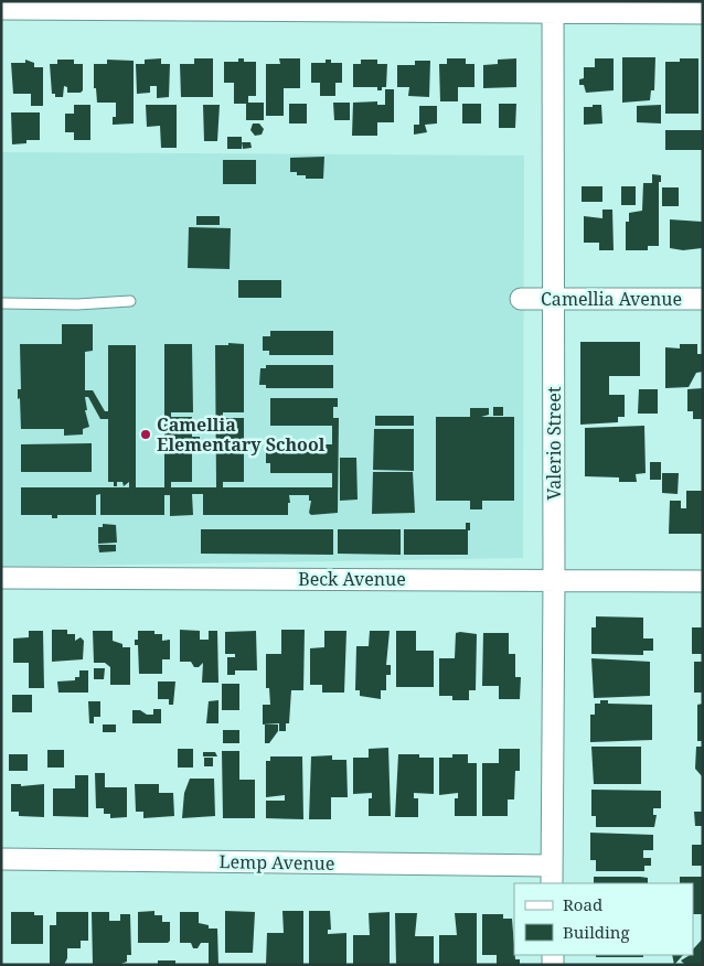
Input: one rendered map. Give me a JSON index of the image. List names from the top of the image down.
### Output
{
  "streets": {
    "street": [
      "Camellia Avenue",
      "Valerio Street",
      "Beck Avenue",
      "Lemp Avenue"
    ]
  },
  "crossings": [
    ["Camellia Avenue", "Valerio Street"],
    ["Valerio Street", "Beck Avenue"],
    ["Valerio Street", "Lemp Avenue"]
  ],
  "places": ["Camellia Elementary School"],
  "legend": ["Road", "Building"]
}
